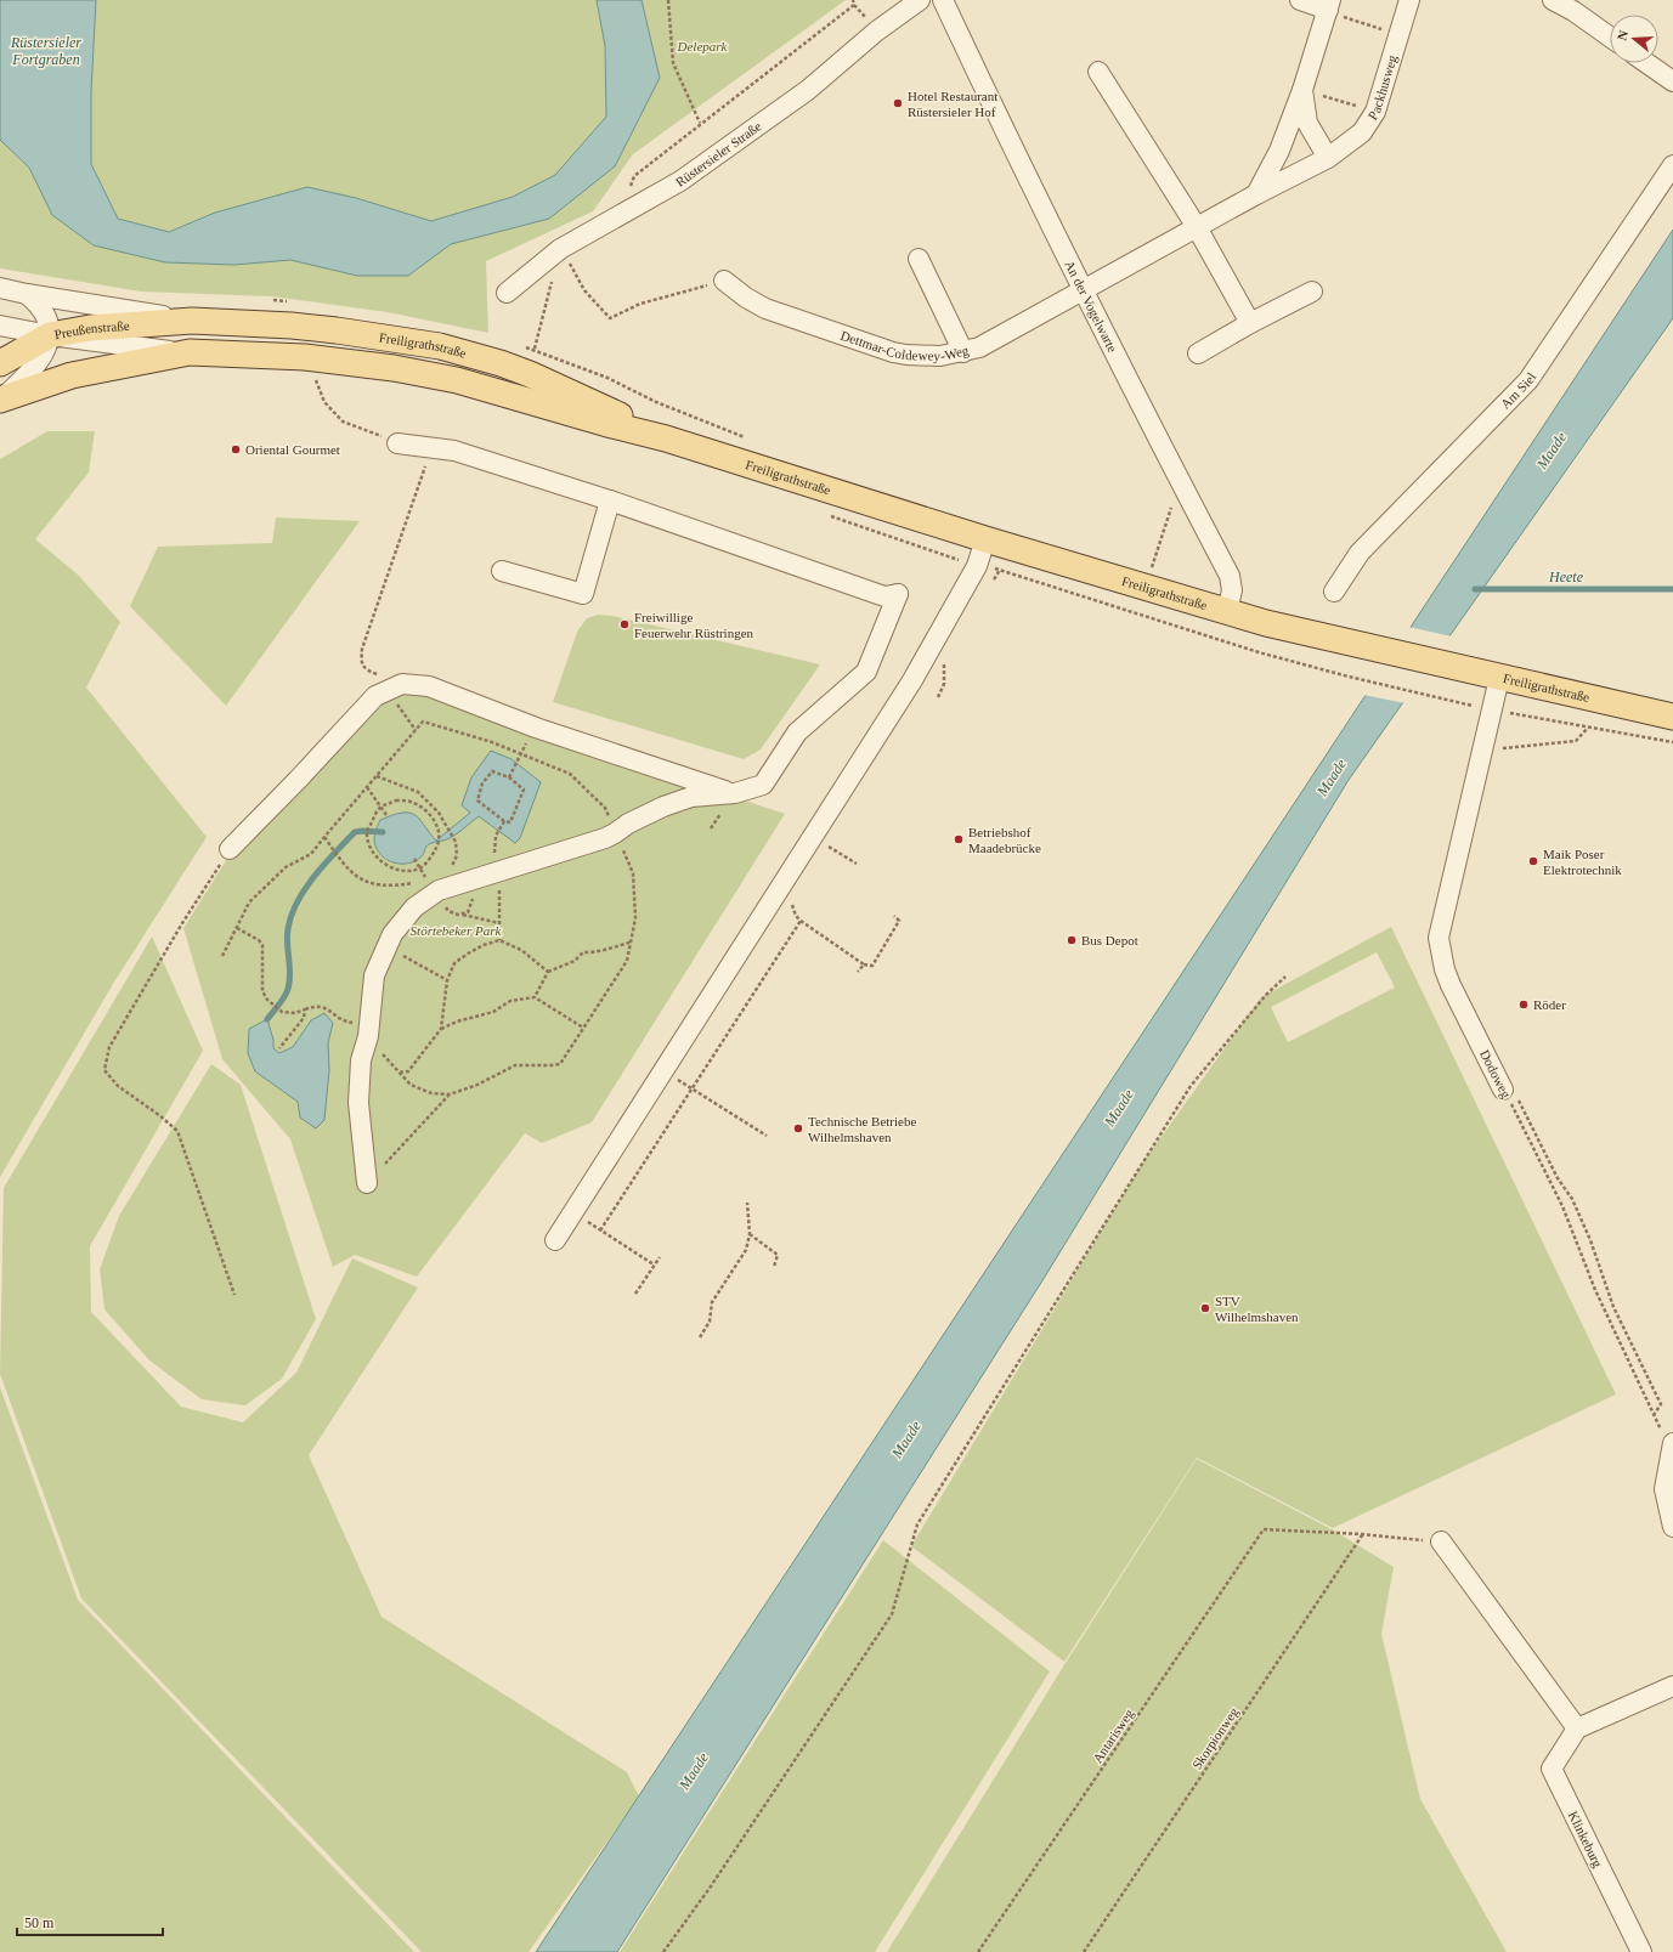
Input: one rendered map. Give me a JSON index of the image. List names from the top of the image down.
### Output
{
  "streets": {
    "main road": ["Preußenstraße", "Freiligrathstraße"],
    "street": [
      "Packhusweg",
      "Rüstersieler Straße",
      "An der Vogelwarte",
      "Dettmar-Coldewey-Weg",
      "Am Siel",
      "Dodoweg",
      "Klinkeburg"
    ],
    "path": ["Antarisweg", "Skorpionweg"]
  },
  "crossings": [
    ["Packhusweg", "An der Vogelwarte"],
    ["Packhusweg", "Dettmar-Coldewey-Weg"],
    ["An der Vogelwarte", "Dettmar-Coldewey-Weg"],
    ["An der Vogelwarte", "Freiligrathstraße"],
    ["Preußenstraße", "Freiligrathstraße"],
    ["Freiligrathstraße", "Dodoweg"],
    ["Antarisweg", "Skorpionweg"]
  ],
  "water": ["Rüstersieler Fortgraben", "Maade", "Heete"],
  "parks": ["Delepark", "Störtebeker Park"],
  "places": [
    "Hotel Restaurant Rüstersieler Hof",
    "Oriental Gourmet",
    "Freiwillige Feuerwehr Rüstringen",
    "Betriebshof Maadebrücke",
    "Maik Poser Elektrotechnik",
    "Bus Depot",
    "Röder",
    "Technische Betriebe Wilhelmshaven",
    "STV Wilhelmshaven"
  ],
  "scale_bar": "50 m",
  "north": "left"
}
